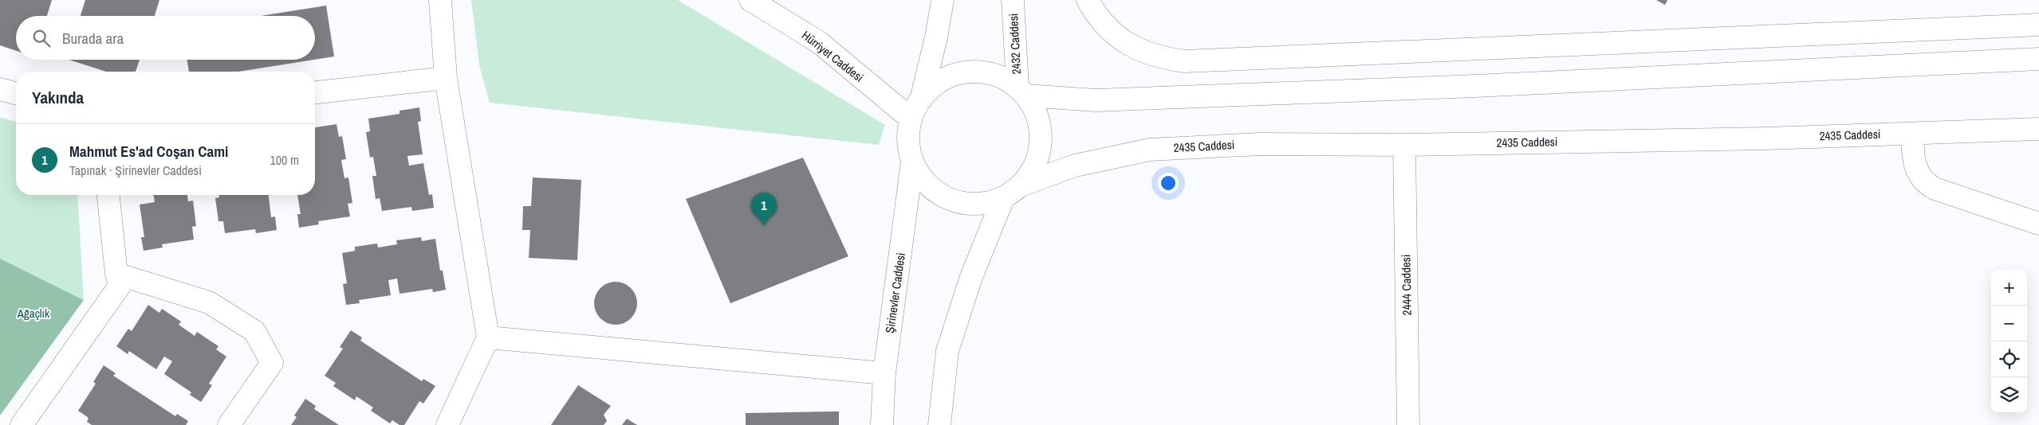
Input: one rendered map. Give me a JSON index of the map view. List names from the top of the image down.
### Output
{
  "streets": {
    "street": [
      "2432 Caddesi",
      "Hürriyet Caddesi",
      "2435 Caddesi",
      "2444 Caddesi",
      "Şirinevler Caddesi"
    ]
  },
  "crossings": [
    ["2432 Caddesi", "Hürriyet Caddesi"],
    ["2432 Caddesi", "2435 Caddesi"],
    ["2432 Caddesi", "Şirinevler Caddesi"],
    ["Hürriyet Caddesi", "2435 Caddesi"],
    ["Hürriyet Caddesi", "Şirinevler Caddesi"],
    ["2435 Caddesi", "2444 Caddesi"],
    ["2435 Caddesi", "Şirinevler Caddesi"]
  ],
  "parks": ["Ağaçlık"],
  "page": {
    "search": "Burada ara",
    "heading": "Yakında",
    "list": [
      {
        "mark": "1",
        "name": "Mahmut Es'ad Coşan Cami",
        "note": "Tapınak · Şirinevler Caddesi",
        "value": "100 m"
      }
    ],
    "pins": "1",
    "map_buttons": ["+", "−"]
  }
}
